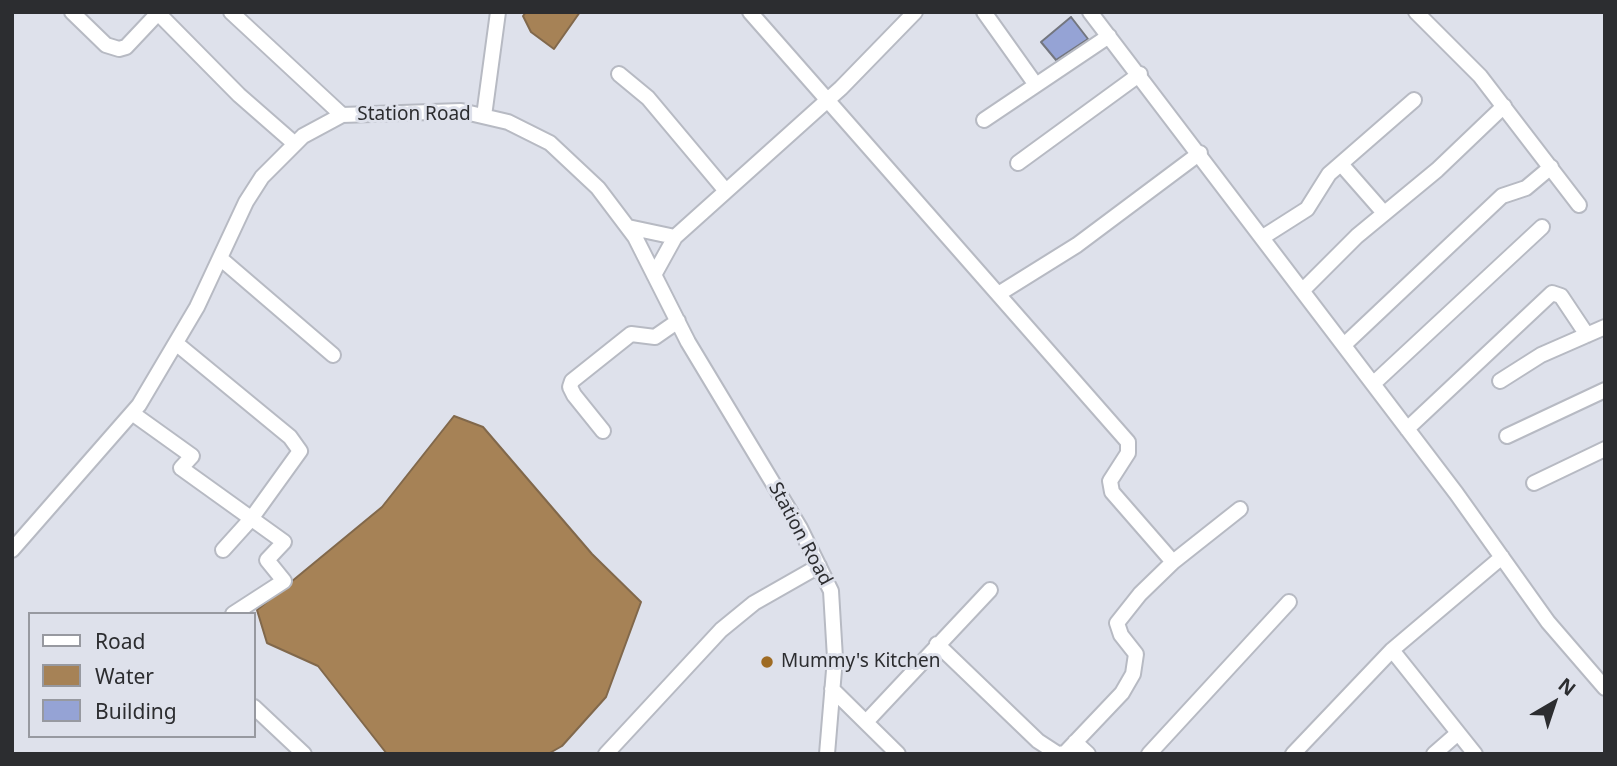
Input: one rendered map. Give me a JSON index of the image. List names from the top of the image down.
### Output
{
  "streets": {
    "street": ["Station Road"]
  },
  "places": ["Mummy's Kitchen"],
  "legend": ["Road", "Water", "Building"],
  "north": "top right"
}
